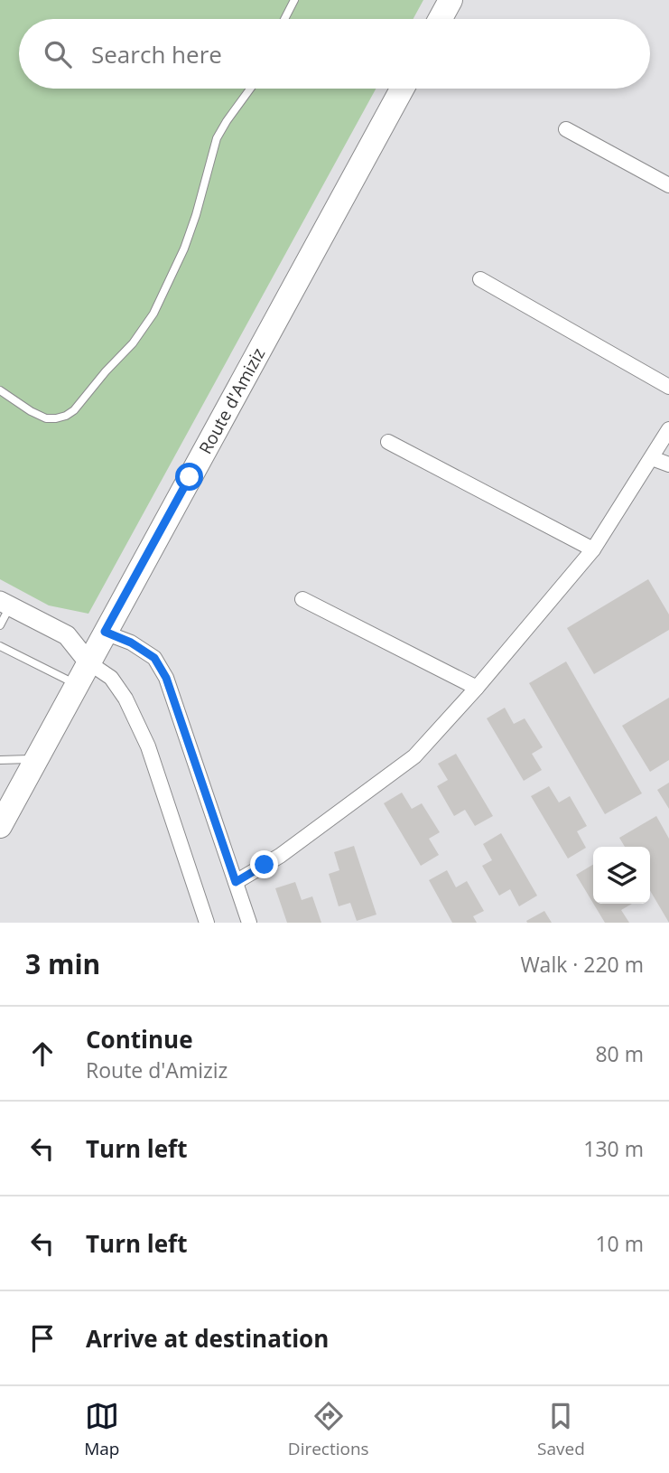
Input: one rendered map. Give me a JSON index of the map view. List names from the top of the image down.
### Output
{
  "streets": {
    "main road": ["Route d'Amiziz"]
  },
  "page": {
    "search": "Search here",
    "heading": ["3 min", "Walk · 220 m"],
    "list": [
      ["Continue", "Route d'Amiziz", "80 m"],
      ["Turn left", "130 m"],
      ["Turn left", "10 m"],
      "Arrive at destination"
    ],
    "nav": ["Map", "Directions", "Saved"]
  }
}
